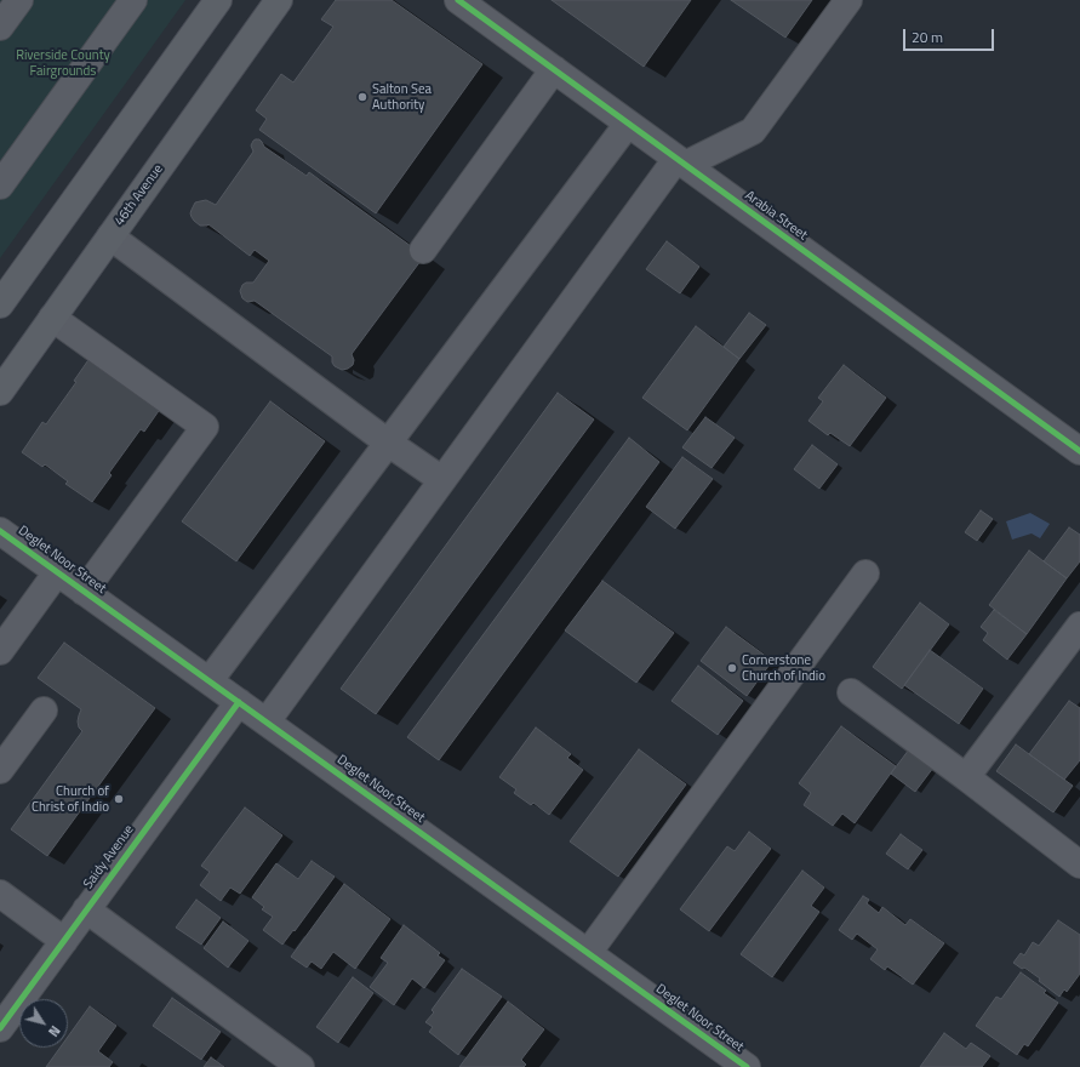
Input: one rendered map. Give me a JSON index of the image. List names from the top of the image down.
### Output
{
  "streets": {
    "main road": ["46th Avenue"],
    "street": ["Arabia Street", "Deglet Noor Street", "Saidy Avenue"]
  },
  "crossings": [
    ["Deglet Noor Street", "Saidy Avenue"]
  ],
  "parks": ["Riverside County Fairgrounds"],
  "places": ["Salton Sea Authority", "Cornerstone Church of Indio", "Church of Christ of Indio"],
  "scale_bar": "20 m",
  "north": "bottom right"
}
